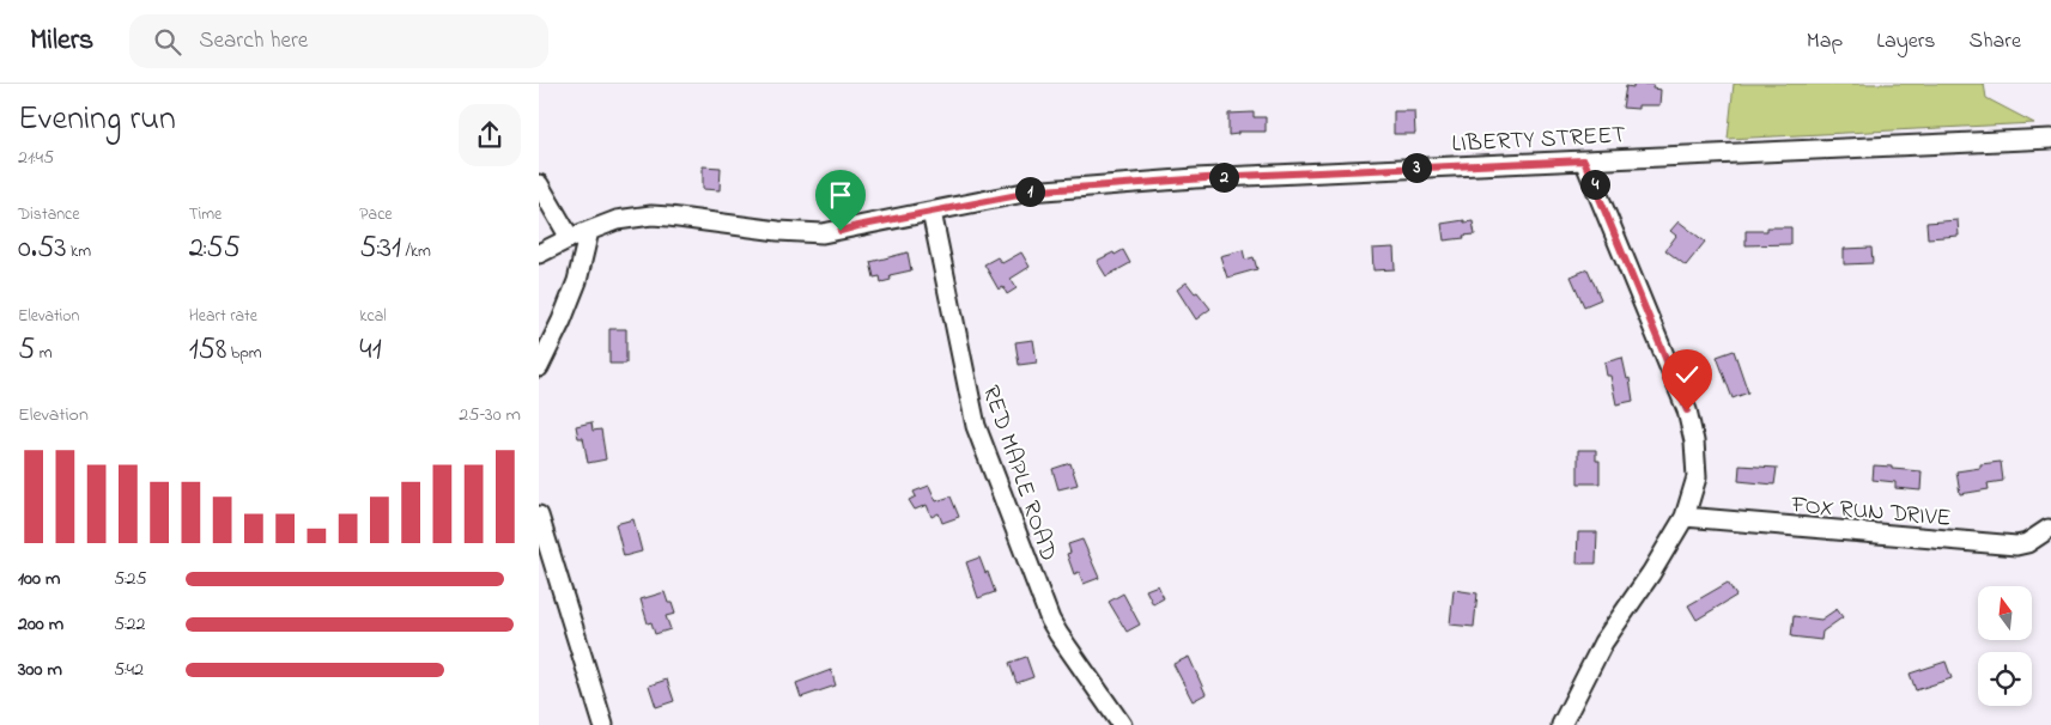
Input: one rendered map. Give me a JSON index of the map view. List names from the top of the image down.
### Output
{
  "streets": {
    "street": ["LIBERTY STREET", "RED MAPLE ROAD", "FOX RUN DRIVE"]
  },
  "crossings": [
    ["LIBERTY STREET", "RED MAPLE ROAD"]
  ],
  "north": "top",
  "page": {
    "header": "Milers",
    "search": "Search here",
    "nav": ["Map", "Layers", "Share"],
    "heading": ["Evening run", "21:45"],
    "pins": [
      "3",
      "2",
      "4",
      "1"
    ],
    "stats": [
      ["Distance", "0.53 km"],
      ["Time", "2:55"],
      ["Pace", "5:31 /km"],
      ["Elevation", "5 m"],
      ["Heart rate", "158 bpm"],
      ["kcal", "41"]
    ],
    "chart": ["Elevation", "25–30 m"],
    "list": [
      {
        "name": "100 m",
        "note": "5:25"
      },
      {
        "name": "200 m",
        "note": "5:22"
      },
      {
        "name": "300 m",
        "note": "5:42"
      }
    ]
  }
}
